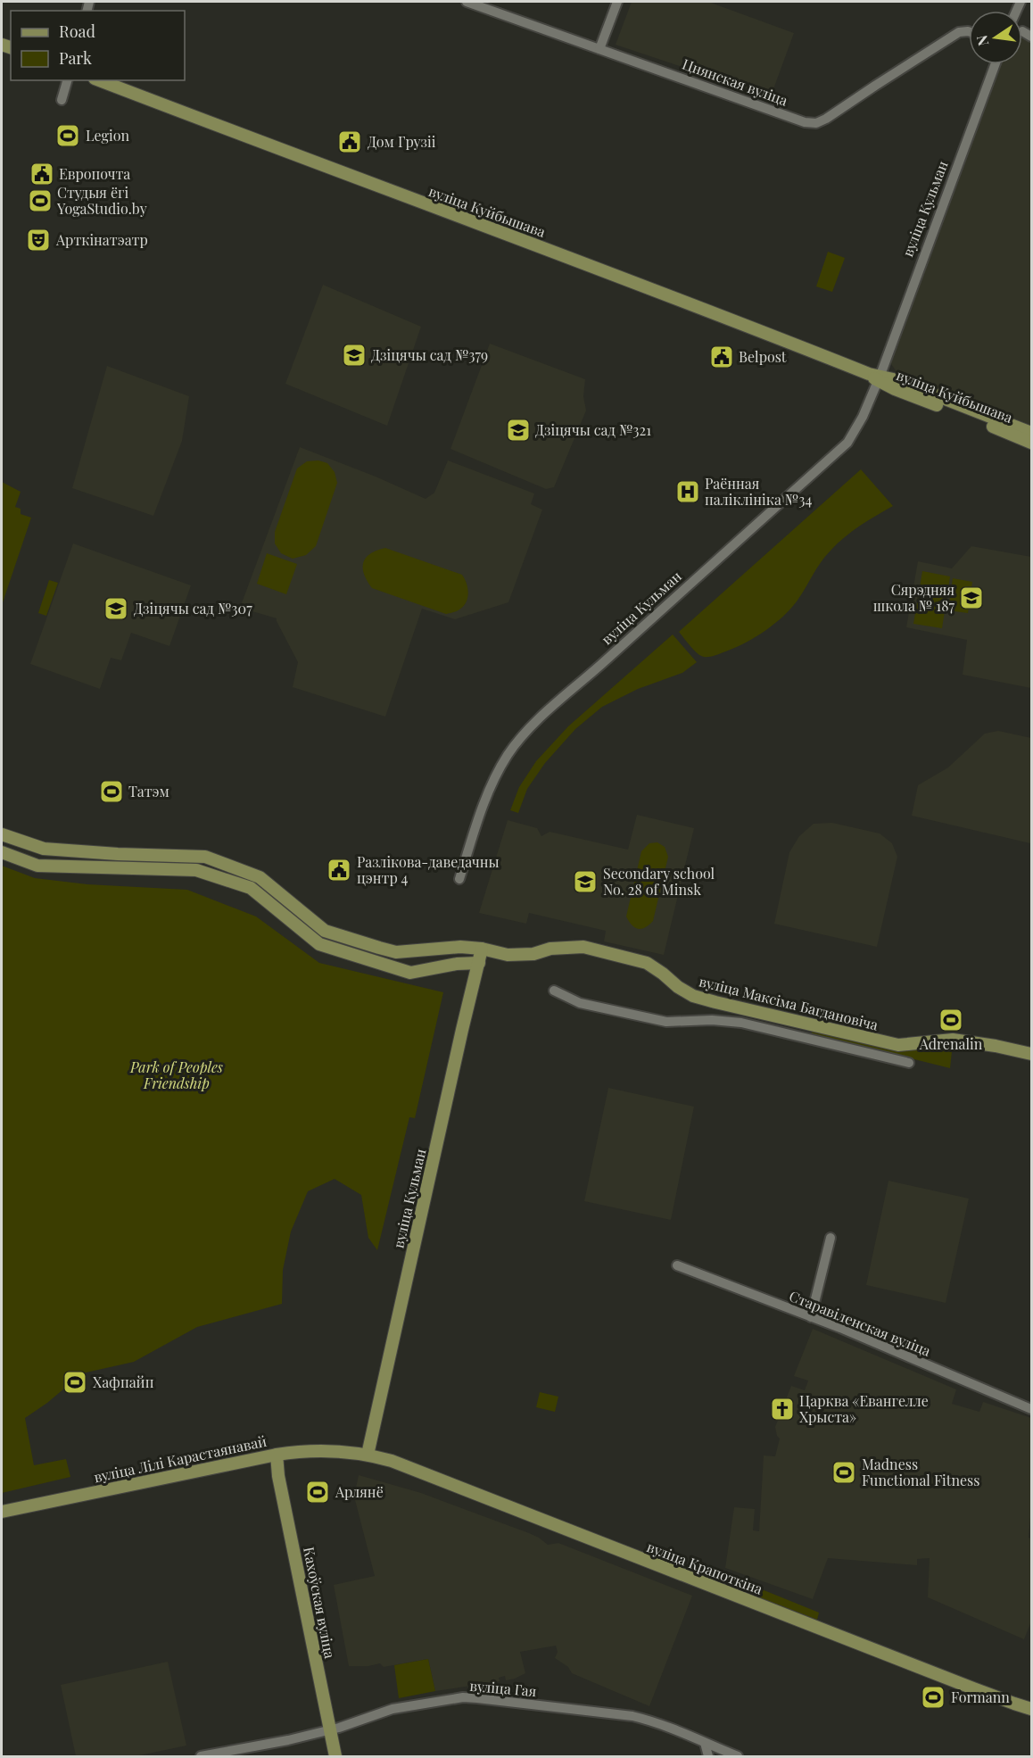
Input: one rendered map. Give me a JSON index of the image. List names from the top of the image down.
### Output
{
  "streets": {
    "main road": [
      "вуліца Кульман",
      "вуліца Куйбышава",
      "вуліца Максіма Багдановіча",
      "вуліца Лілі Карастаянавай",
      "вуліца Крапоткіна",
      "Кахоўская вуліца"
    ],
    "street": ["Цнянская вуліца", "Старавіленская вуліца", "вуліца Гая"]
  },
  "crossings": [
    ["вуліца Кульман", "вуліца Куйбышава"],
    ["вуліца Кульман", "вуліца Максіма Багдановіча"],
    ["вуліца Кульман", "вуліца Лілі Карастаянавай"],
    ["вуліца Кульман", "вуліца Крапоткіна"],
    ["вуліца Лілі Карастаянавай", "вуліца Крапоткіна"],
    ["вуліца Лілі Карастаянавай", "Кахоўская вуліца"],
    ["Кахоўская вуліца", "вуліца Гая"]
  ],
  "parks": ["Park of Peoples Friendship"],
  "places": {
    "sports": [
      "Legion",
      "Студыя ёгі YogaStudio.by",
      "Татэм",
      "Adrenalin",
      "Хафпайп",
      "Madness Functional Fitness",
      "Арлянё",
      "Formann"
    ],
    "public building": [
      "Дом Грузіі",
      "Европочта",
      "Belpost",
      "Разлікова-даведачны цэнтр 4"
    ],
    "theatre": ["Арткінатэатр"],
    "school or university": [
      "Дзіцячы сад №379",
      "Дзіцячы сад №321",
      "Сярэдняя школа № 187",
      "Дзіцячы сад №307",
      "Secondary school No. 28 of Minsk"
    ],
    "hospital": ["Раённая паліклініка №34"],
    "church": ["Царква «Евангелле Хрыста»"]
  },
  "legend": ["Road", "Park"],
  "north": "left"
}
